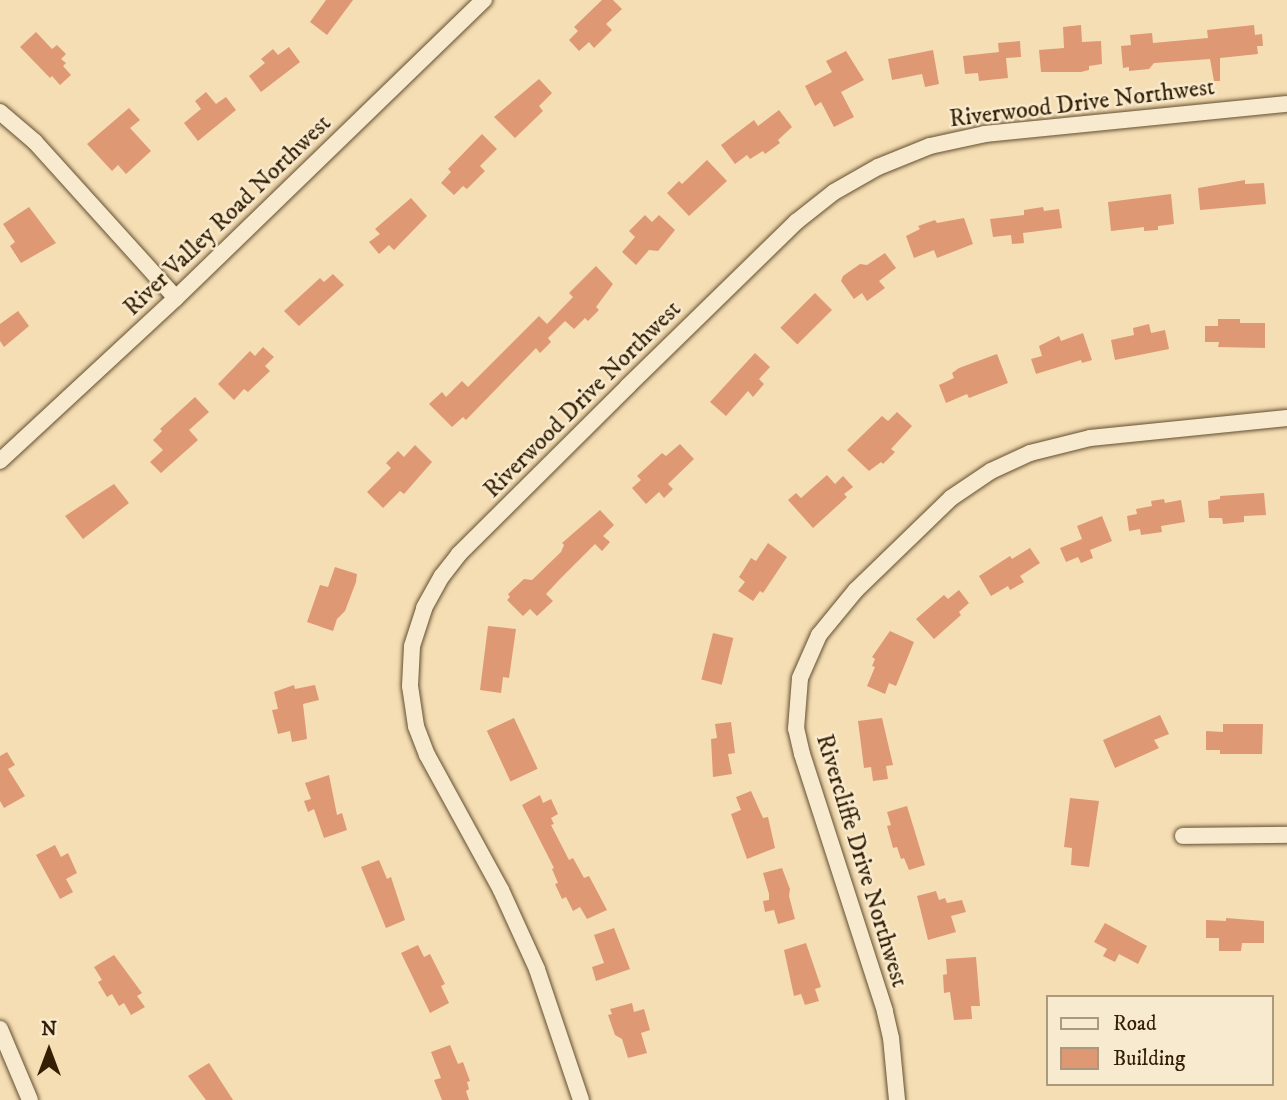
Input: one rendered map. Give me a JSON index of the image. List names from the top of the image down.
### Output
{
  "streets": {
    "street": ["Riverwood Drive Northwest", "River Valley Road Northwest", "Rivercliffe Drive Northwest"]
  },
  "legend": ["Road", "Building"],
  "north": "top"
}
